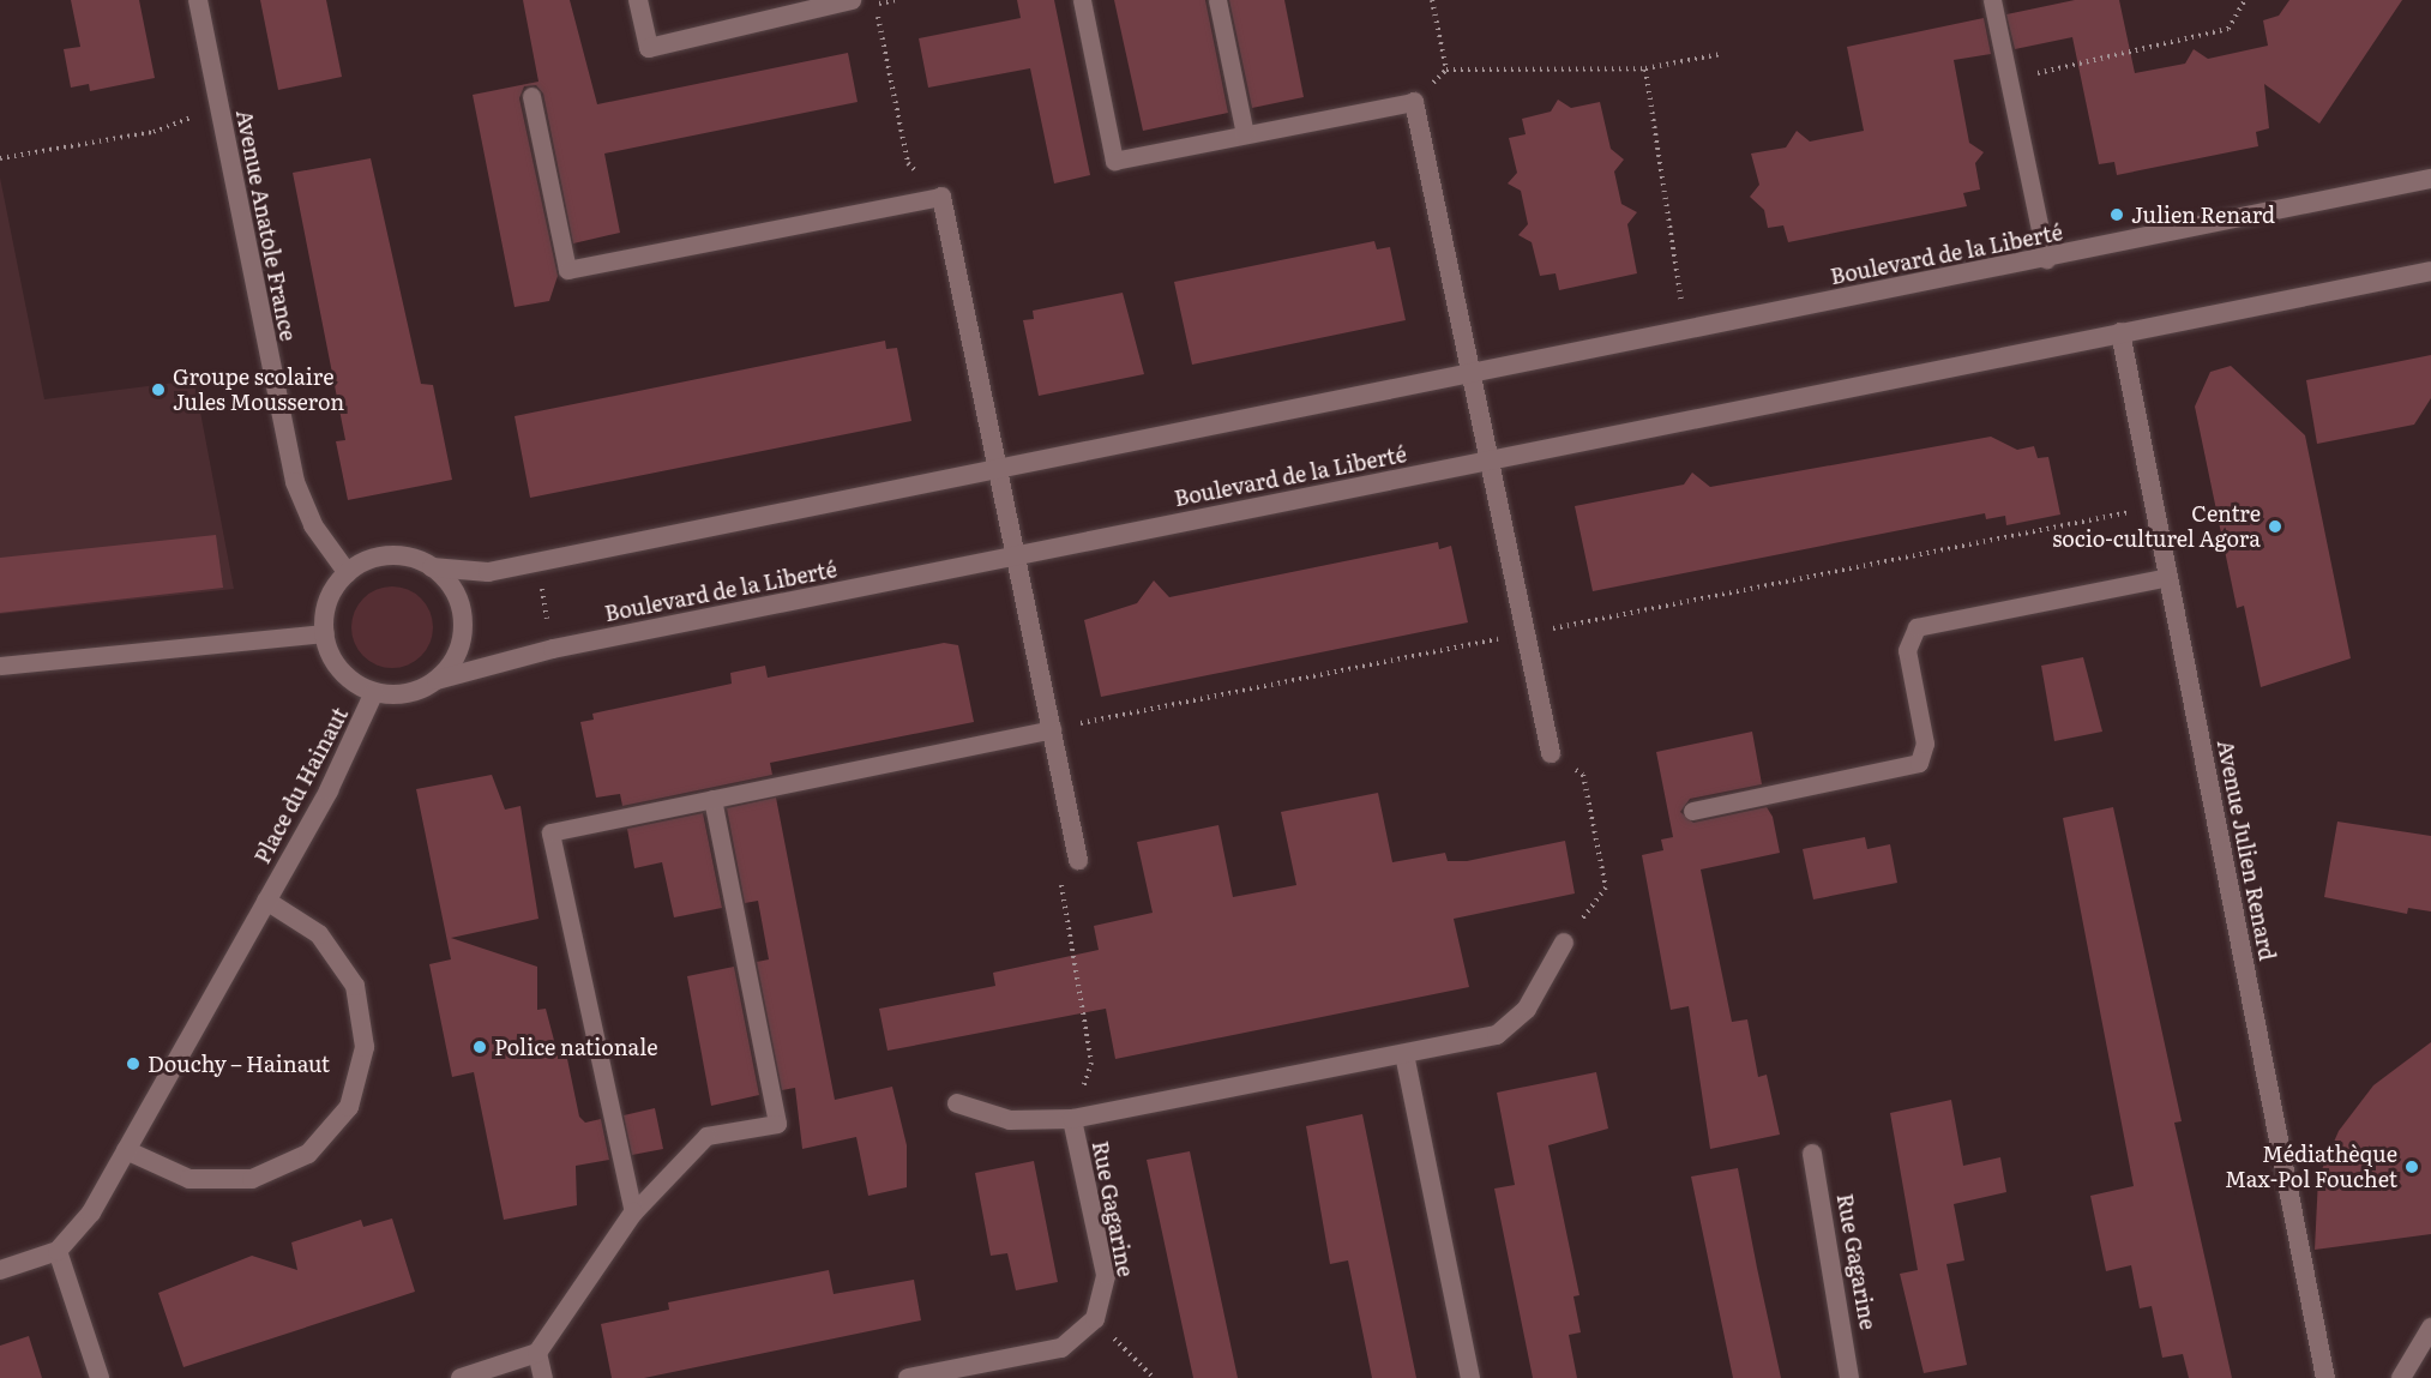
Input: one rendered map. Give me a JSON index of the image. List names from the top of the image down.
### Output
{
  "streets": {
    "street": [
      "Avenue Anatole France",
      "Boulevard de la Liberté",
      "Place du Hainaut",
      "Avenue Julien Renard",
      "Rue Gagarine"
    ]
  },
  "crossings": [
    ["Avenue Anatole France", "Boulevard de la Liberté"],
    ["Avenue Anatole France", "Place du Hainaut"],
    ["Boulevard de la Liberté", "Place du Hainaut"],
    ["Boulevard de la Liberté", "Avenue Julien Renard"]
  ],
  "places": [
    "Julien Renard",
    "Groupe scolaire Jules Mousseron",
    "Centre socio-culturel Agora",
    "Police nationale",
    "Douchy – Hainaut",
    "Médiathèque Max-Pol Fouchet"
  ]
}
